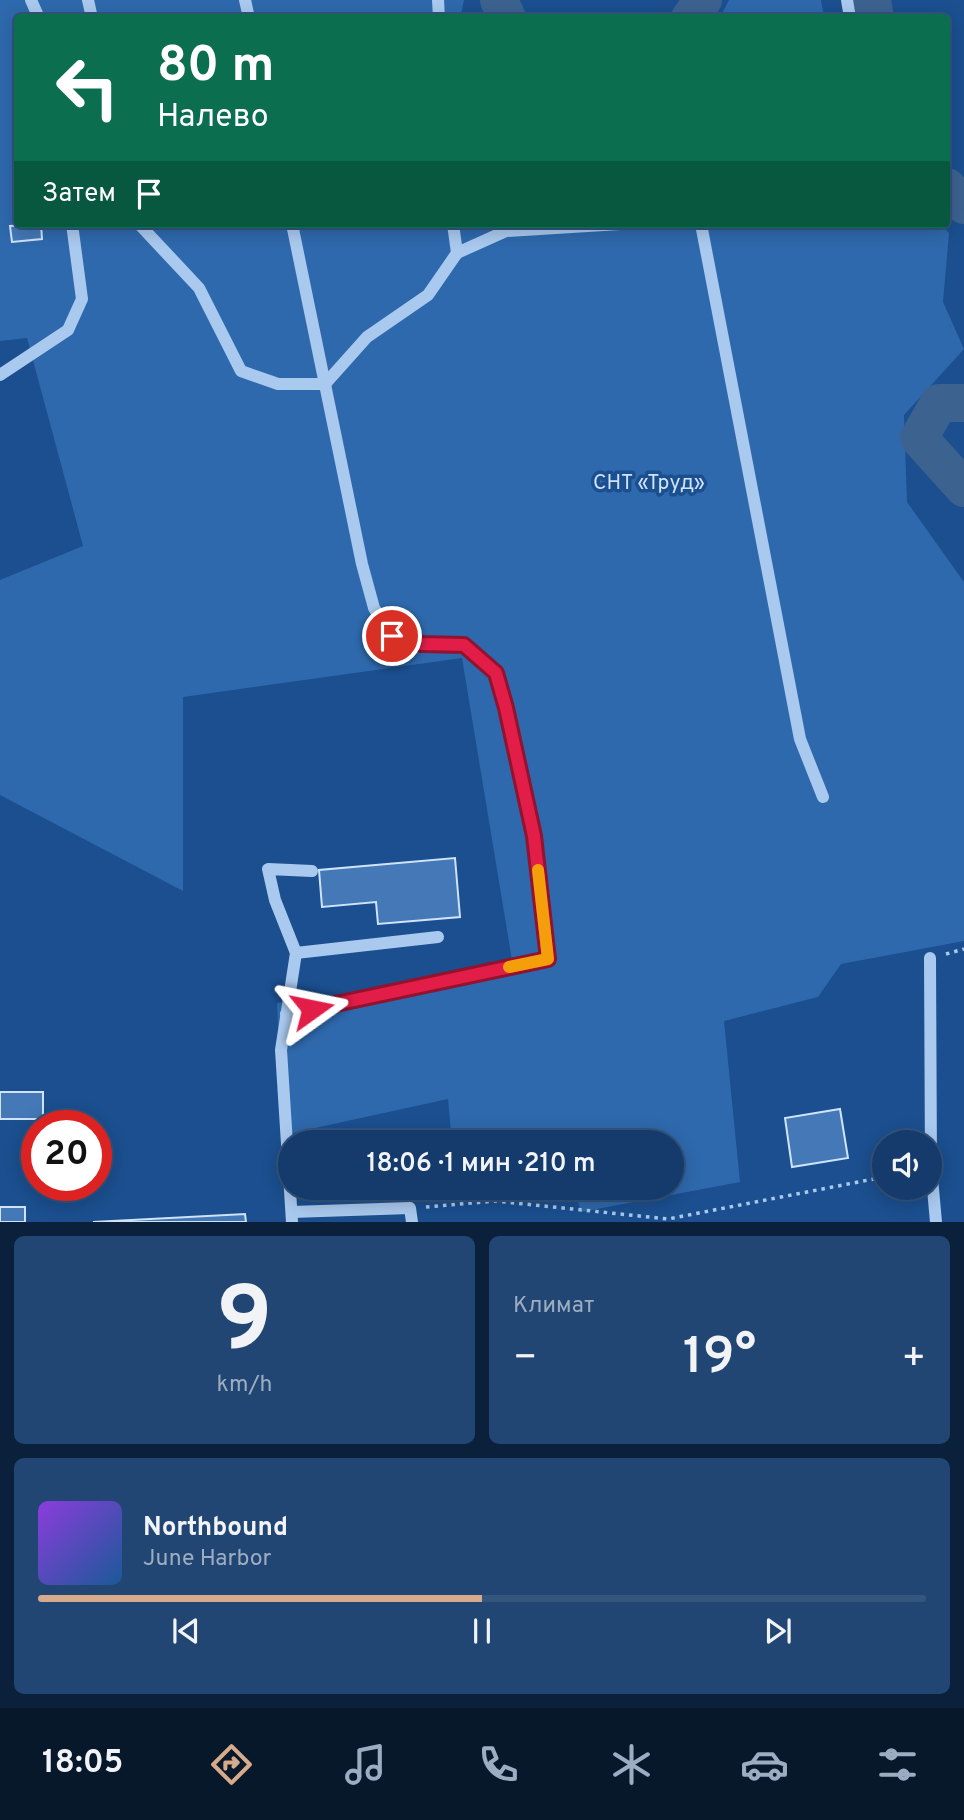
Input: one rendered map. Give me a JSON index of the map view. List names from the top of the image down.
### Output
{
  "parks": ["СНТ «Труд»"],
  "page": {
    "turn": ["80 m", "Налево"],
    "then": "Затем",
    "limit": "20",
    "trip": "18:06 · 1 мин · 210 m",
    "tile": [
      ["9", "km/h"],
      "Климат"
    ],
    "heat": ["−", "19°", "+"],
    "song": ["Northbound", "June Harbor"],
    "tabs": "18:05"
  }
}
